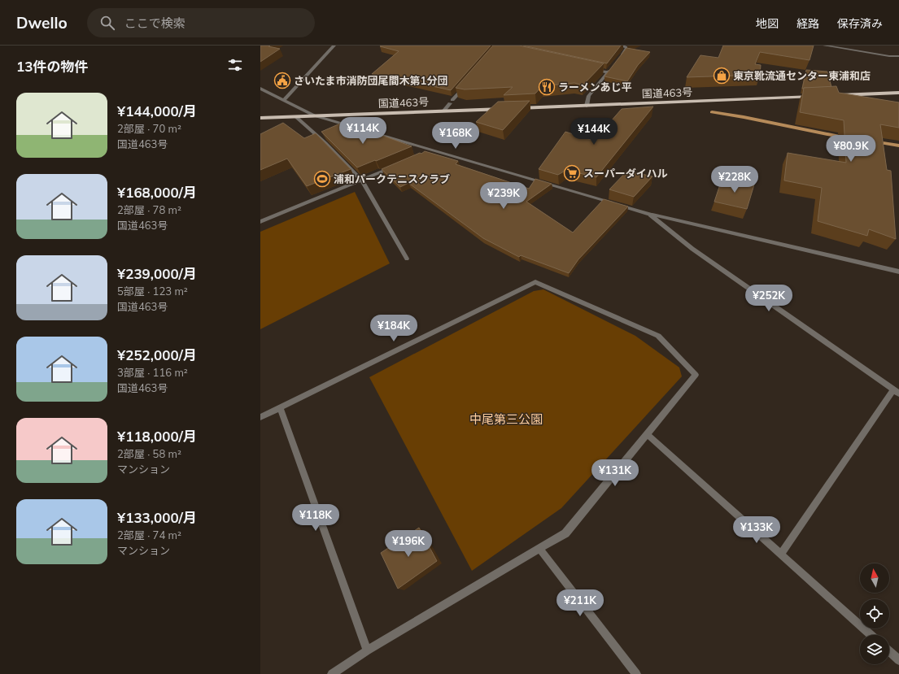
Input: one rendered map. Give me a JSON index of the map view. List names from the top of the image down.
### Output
{
  "streets": {
    "highway": ["国道463号"]
  },
  "parks": ["中尾第三公園"],
  "places": {
    "shop": ["東京靴流通センター東浦和店"],
    "public building": ["さいたま市消防団尾間木第1分団"],
    "restaurant": ["ラーメンあじ平"],
    "supermarket": ["スーパーダイハル"],
    "sports": ["浦和パークテニスクラブ"]
  },
  "north": "top",
  "page": {
    "header": "Dwello",
    "search": "ここで検索",
    "nav": ["地図", "経路", "保存済み"],
    "heading": "13件の物件",
    "list": [
      {
        "name": "¥144,000/月",
        "note": "2部屋 · 70 m² · 国道463号"
      },
      {
        "name": "¥168,000/月",
        "note": "2部屋 · 78 m² · 国道463号"
      },
      {
        "name": "¥239,000/月",
        "note": "5部屋 · 123 m² · 国道463号"
      },
      {
        "name": "¥252,000/月",
        "note": "3部屋 · 116 m² · 国道463号"
      },
      {
        "name": "¥118,000/月",
        "note": "2部屋 · 58 m² · マンション"
      },
      {
        "name": "¥133,000/月",
        "note": "2部屋 · 74 m² · マンション"
      }
    ],
    "price": [
      "¥114K",
      "¥144K",
      "¥168K",
      "¥80.9K",
      "¥228K",
      "¥239K",
      "¥252K",
      "¥184K",
      "¥131K",
      "¥118K",
      "¥133K",
      "¥196K",
      "¥211K"
    ]
  }
}
